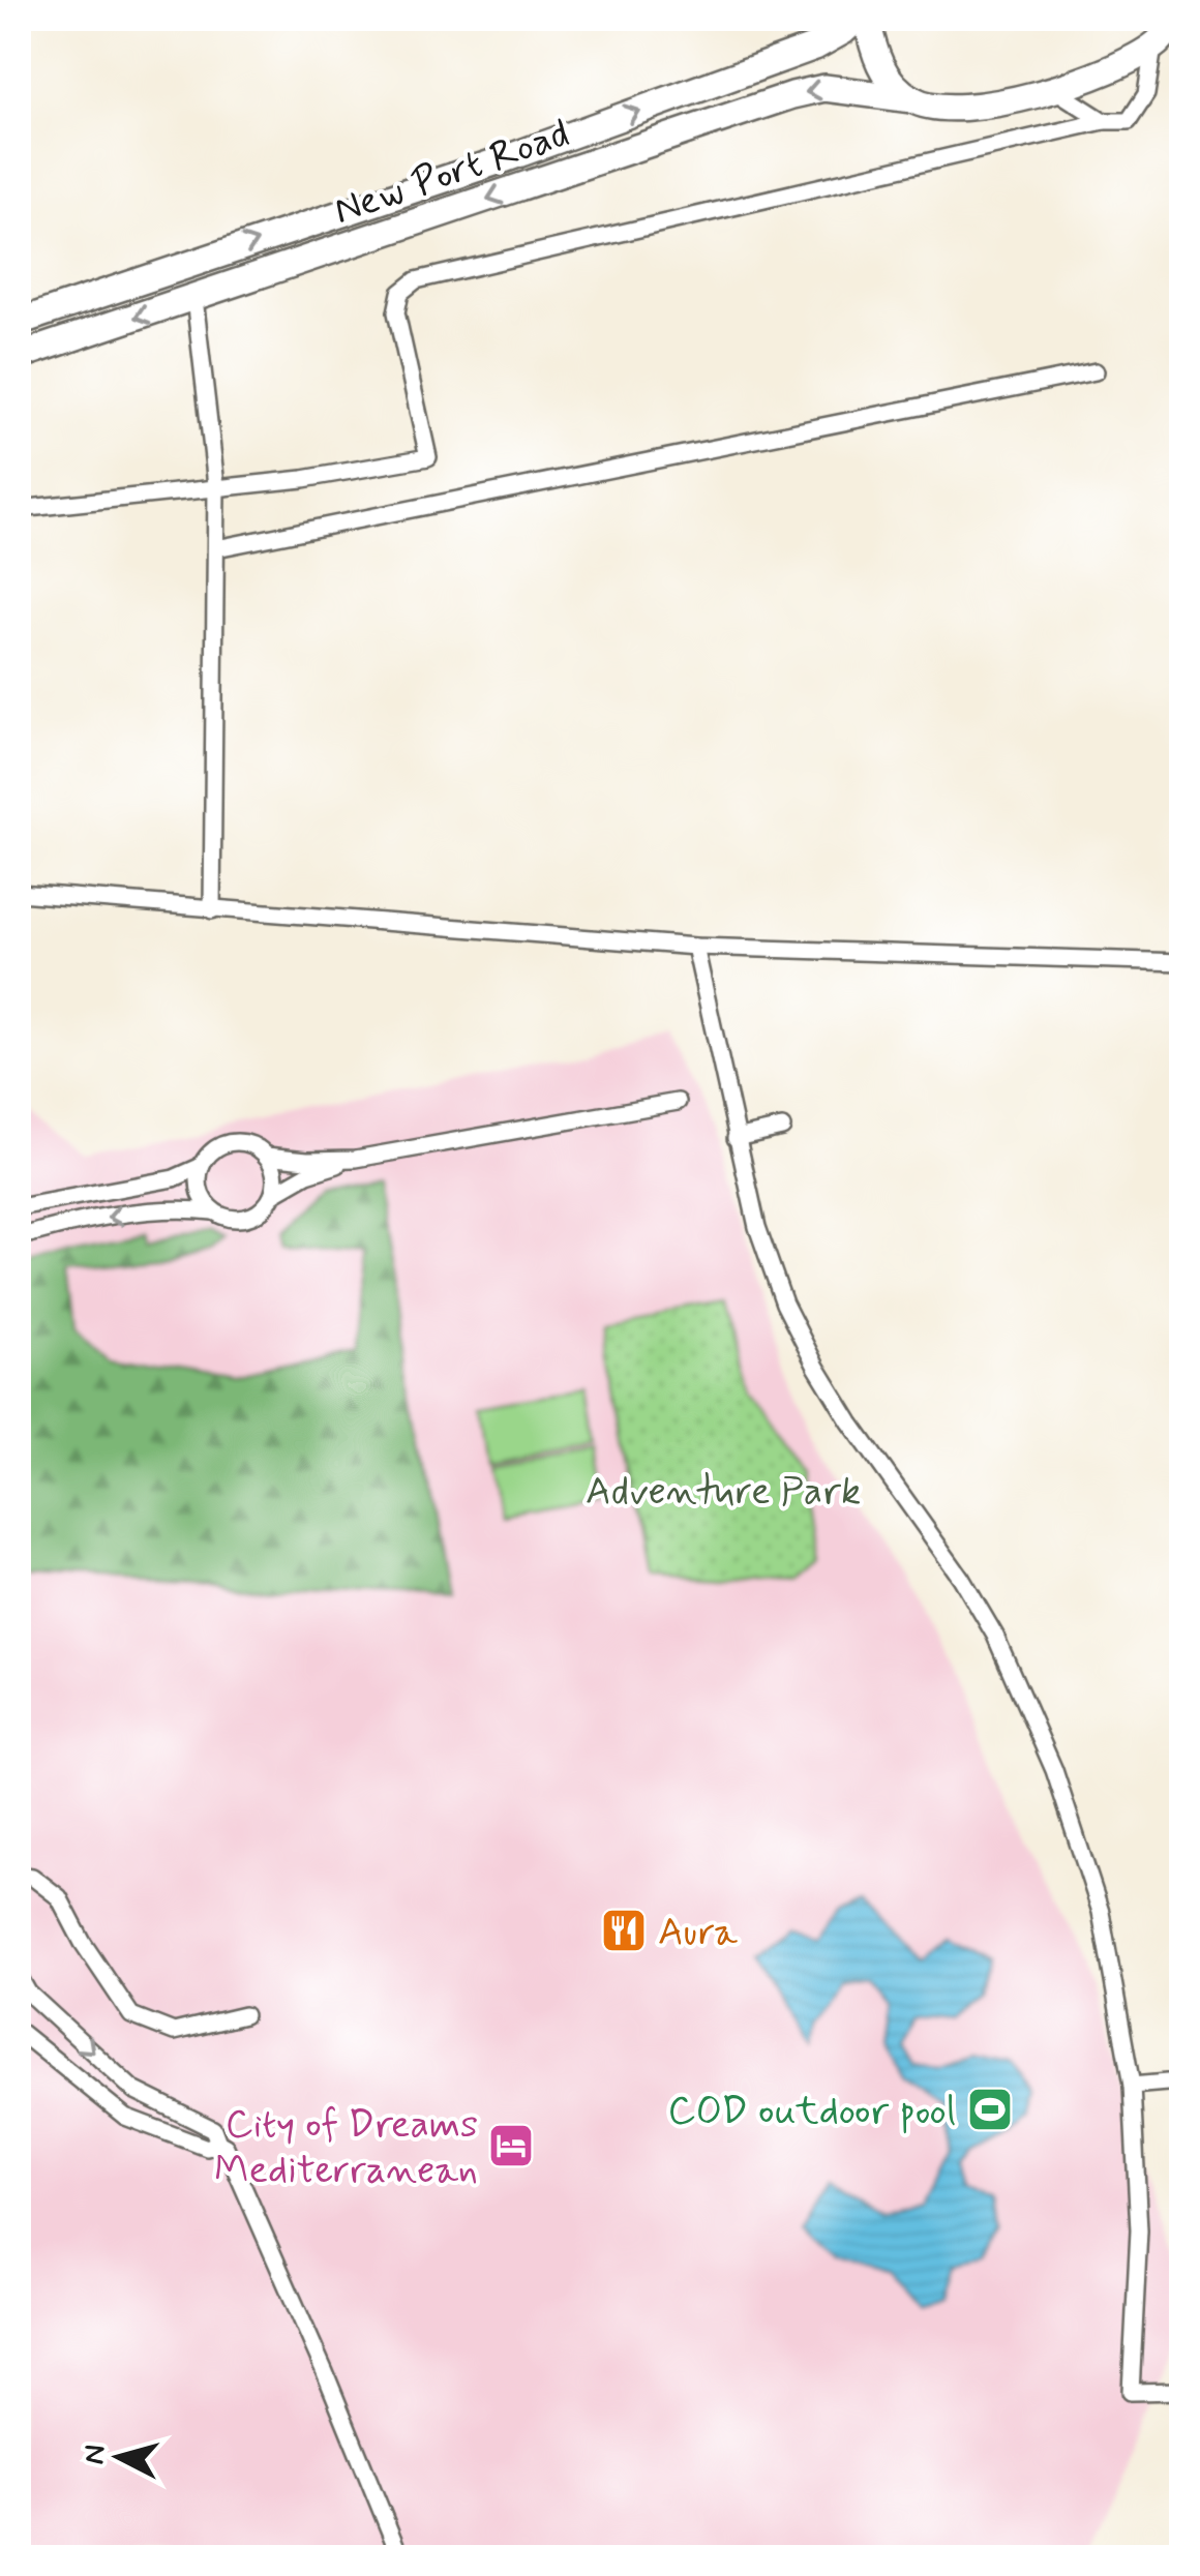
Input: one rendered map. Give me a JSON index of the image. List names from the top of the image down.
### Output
{
  "streets": {
    "main road": ["New Port Road"]
  },
  "parks": ["Adventure Park"],
  "places": {
    "restaurant": ["Aura"],
    "sports": ["COD outdoor pool"],
    "hotel": ["City of Dreams Mediterranean"]
  },
  "north": "left"
}
